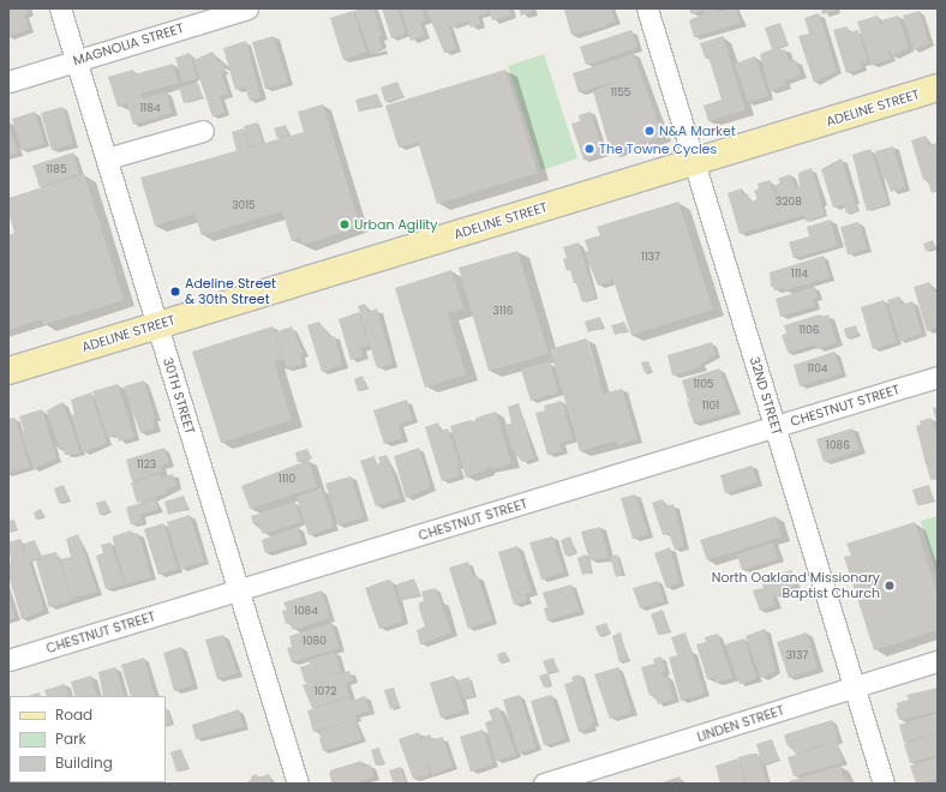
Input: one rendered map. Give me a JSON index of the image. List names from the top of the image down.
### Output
{
  "streets": {
    "main road": ["ADELINE STREET"],
    "street": [
      "MAGNOLIA STREET",
      "30TH STREET",
      "32ND STREET",
      "CHESTNUT STREET",
      "LINDEN STREET"
    ]
  },
  "crossings": [
    ["MAGNOLIA STREET", "30TH STREET"],
    ["ADELINE STREET", "30TH STREET"],
    ["ADELINE STREET", "32ND STREET"],
    ["30TH STREET", "CHESTNUT STREET"],
    ["32ND STREET", "CHESTNUT STREET"],
    ["32ND STREET", "LINDEN STREET"]
  ],
  "places": [
    "N&A Market",
    "The Towne Cycles",
    "Urban Agility",
    "Adeline Street & 30th Street",
    "North Oakland Missionary Baptist Church"
  ],
  "house_numbers": [
    "1155",
    "1184",
    "1185",
    "3208",
    "3015",
    "1137",
    "1114",
    "3116",
    "1106",
    "1104",
    "1105",
    "1101",
    "1086",
    "1123",
    "1110",
    "1084",
    "1080",
    "3137",
    "1072"
  ],
  "legend": ["Road", "Park", "Building"]
}
